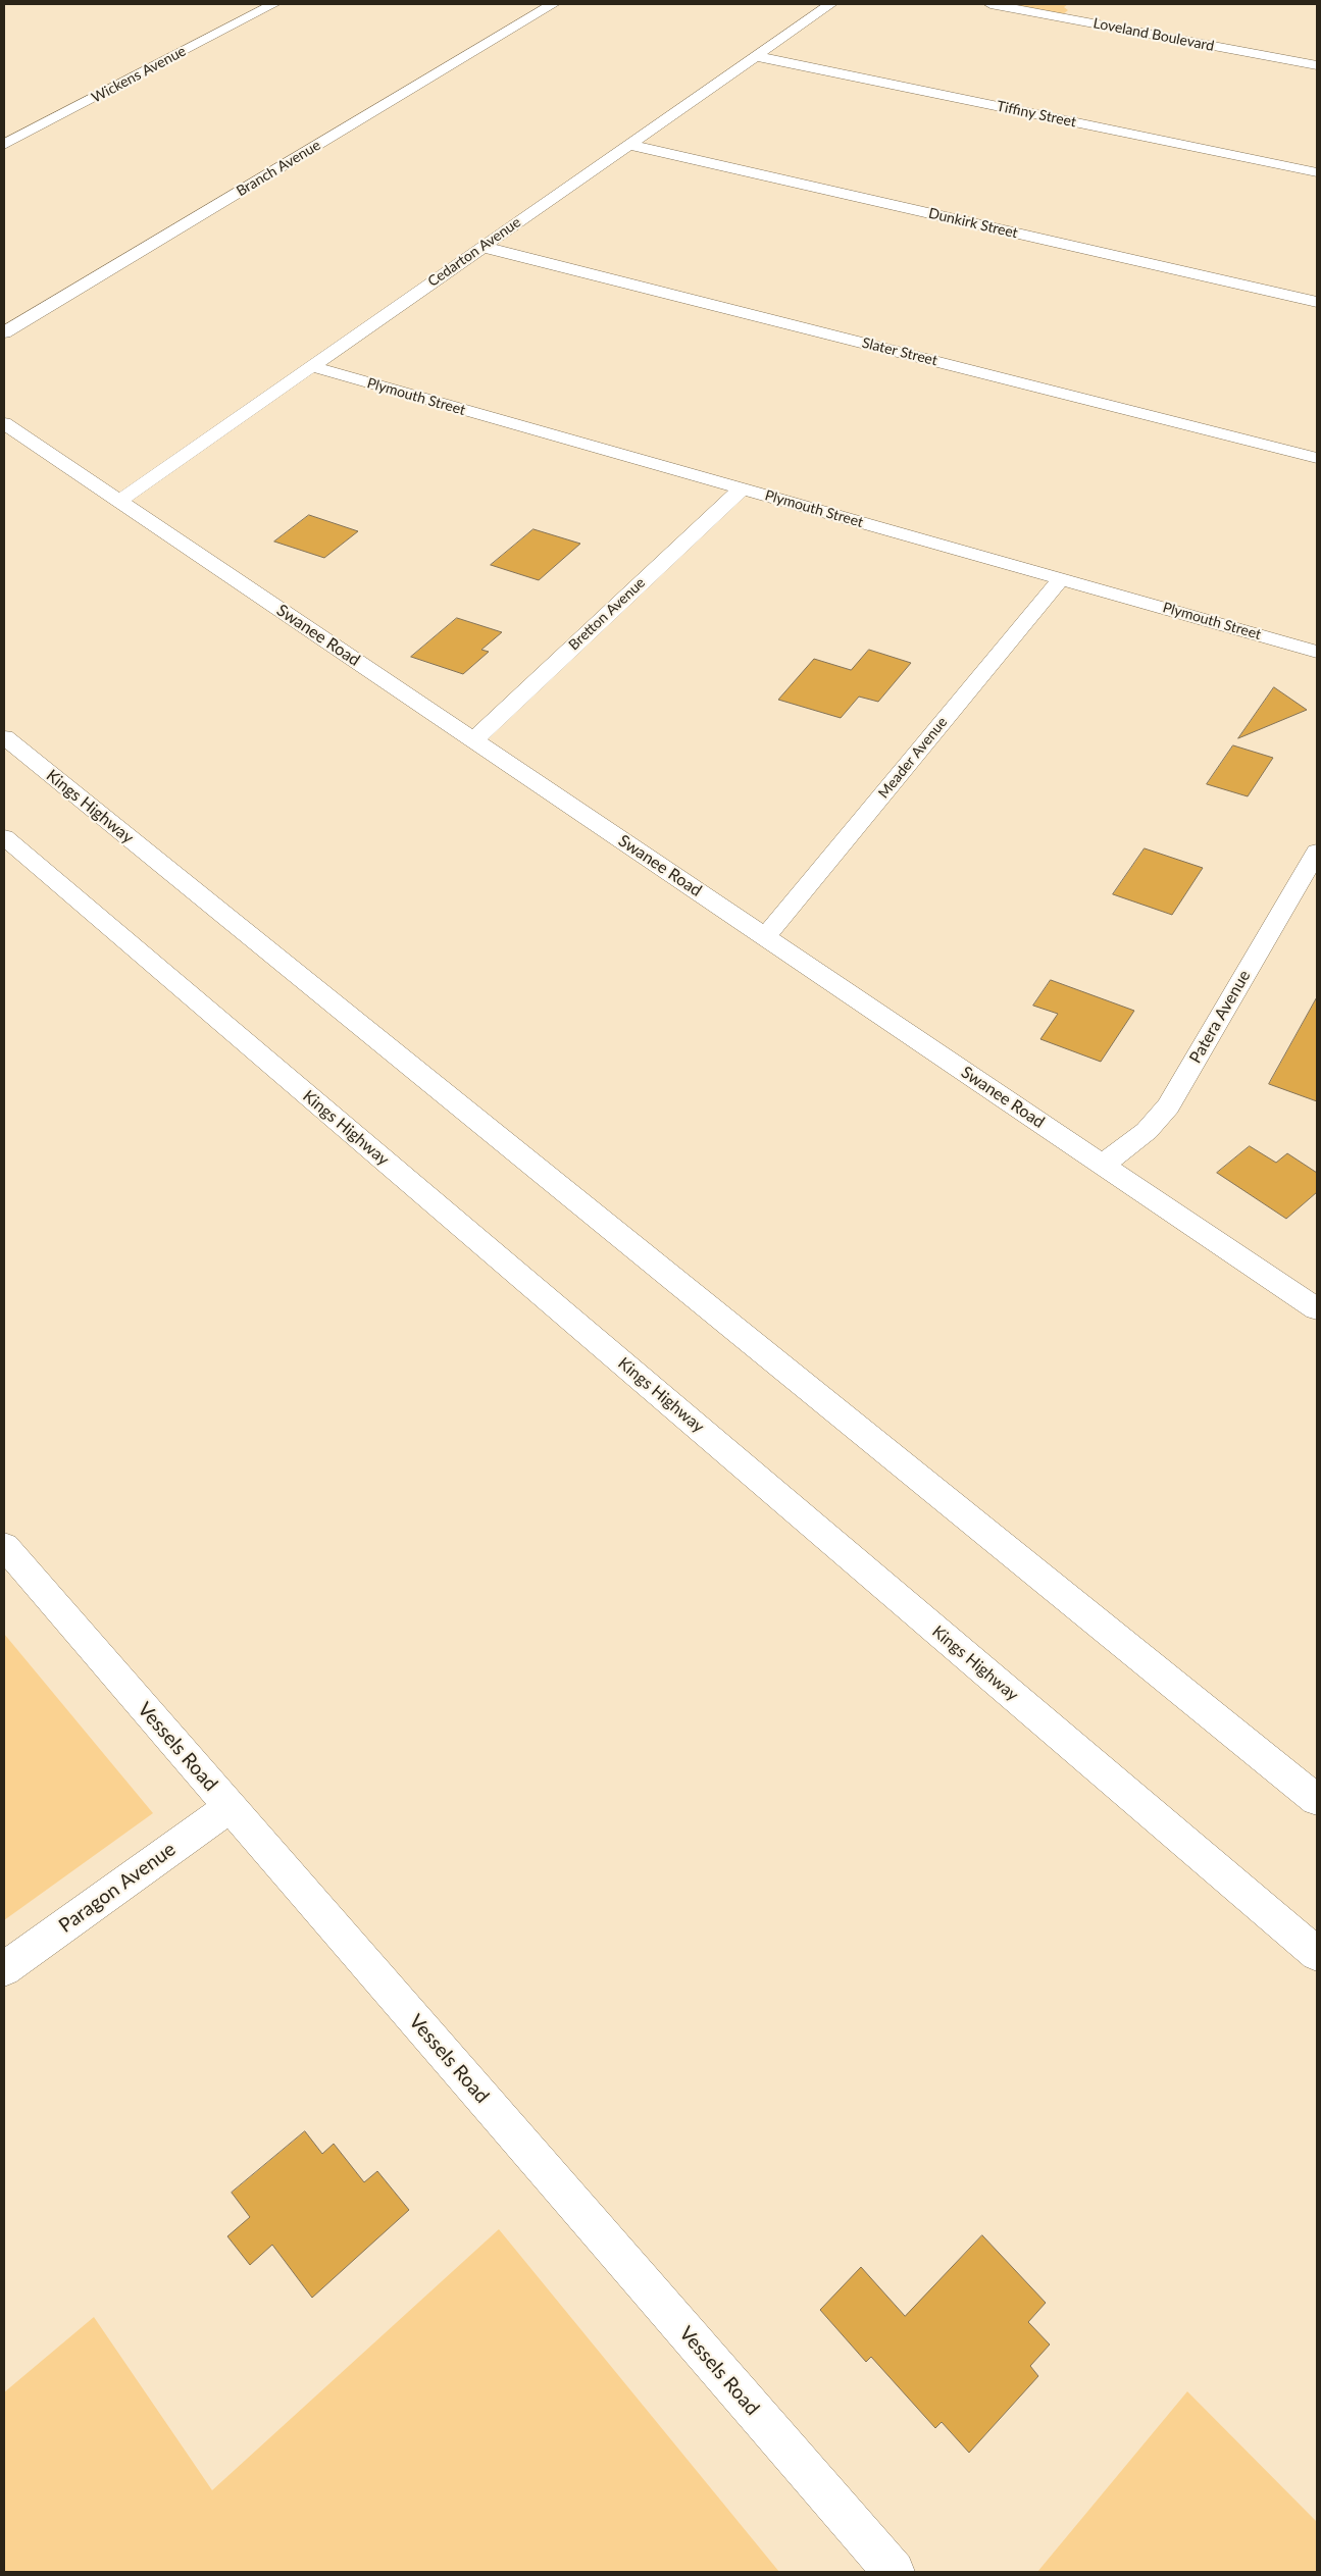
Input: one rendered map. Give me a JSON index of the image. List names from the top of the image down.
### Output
{
  "streets": {
    "street": [
      "Loveland Boulevard",
      "Wickens Avenue",
      "Tiffiny Street",
      "Branch Avenue",
      "Dunkirk Street",
      "Cedarton Avenue",
      "Slater Street",
      "Plymouth Street",
      "Bretton Avenue",
      "Swanee Road",
      "Meader Avenue",
      "Kings Highway",
      "Patera Avenue",
      "Vessels Road",
      "Paragon Avenue"
    ]
  },
  "crossings": [
    ["Tiffiny Street", "Cedarton Avenue"],
    ["Dunkirk Street", "Cedarton Avenue"],
    ["Cedarton Avenue", "Slater Street"],
    ["Cedarton Avenue", "Plymouth Street"],
    ["Cedarton Avenue", "Swanee Road"],
    ["Plymouth Street", "Bretton Avenue"],
    ["Plymouth Street", "Meader Avenue"],
    ["Bretton Avenue", "Swanee Road"],
    ["Swanee Road", "Meader Avenue"],
    ["Swanee Road", "Patera Avenue"],
    ["Vessels Road", "Paragon Avenue"]
  ]
}
